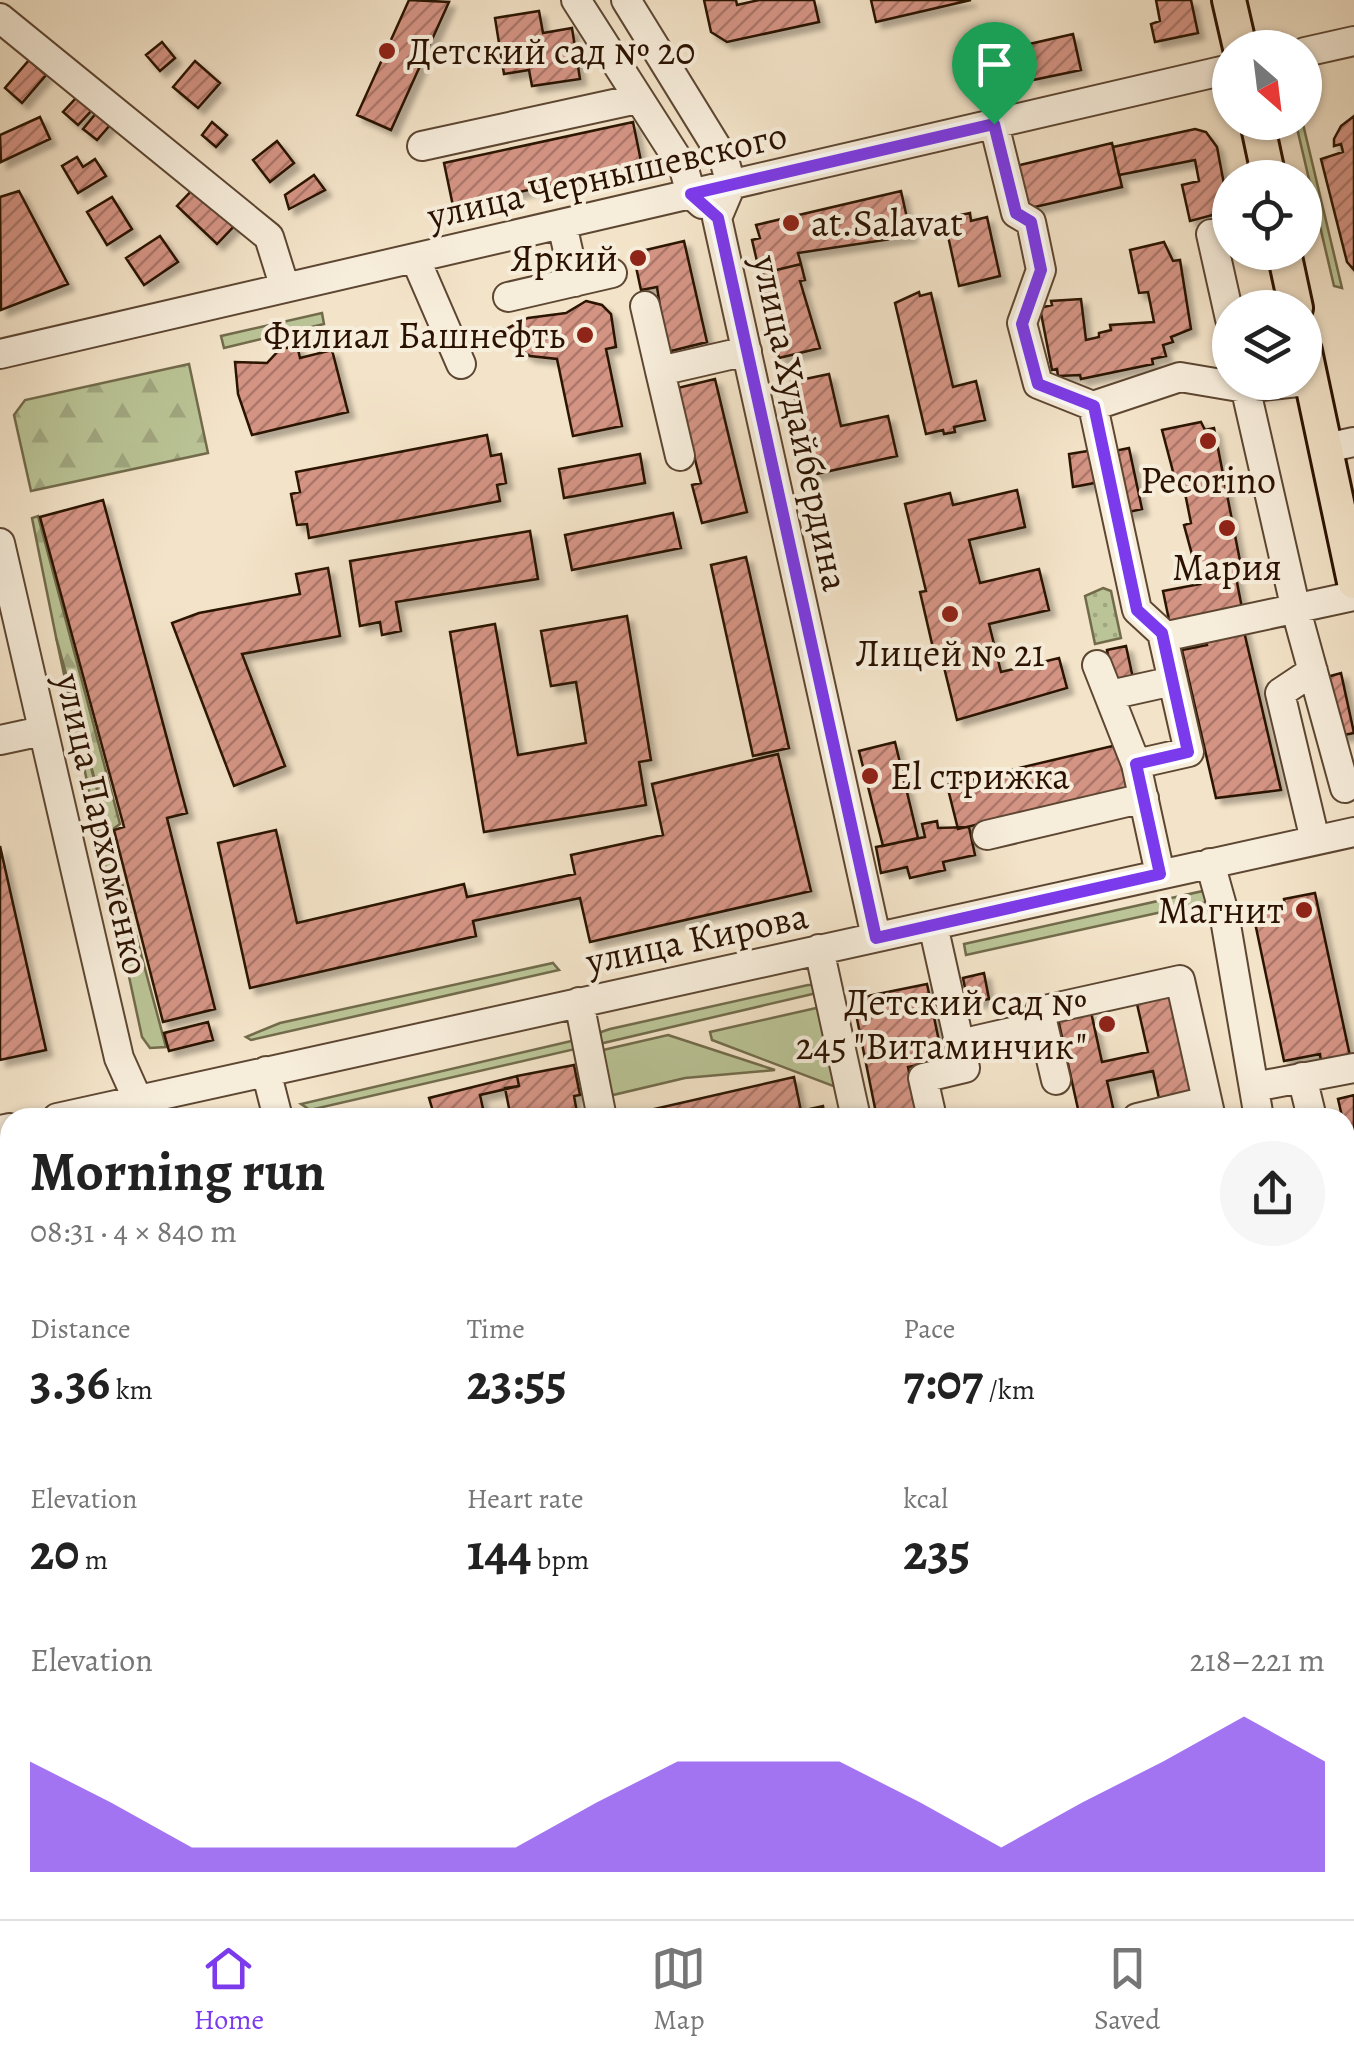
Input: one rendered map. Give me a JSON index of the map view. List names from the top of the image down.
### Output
{
  "streets": {
    "street": [
      "улица Чернышевского",
      "улица Худайбердина",
      "улица Пархоменко",
      "улица Кирова"
    ]
  },
  "crossings": [
    ["улица Чернышевского", "улица Худайбердина"],
    ["улица Худайбердина", "улица Кирова"],
    ["улица Пархоменко", "улица Кирова"]
  ],
  "places": [
    "Детский сад № 20",
    "at.Salavat",
    "Яркий",
    "Филиал Башнефть",
    "Pecorino",
    "Мария",
    "Лицей № 21",
    "El стрижка",
    "Магнит",
    "Детский сад № 245 \"Витаминчик\""
  ],
  "north": "bottom right",
  "page": {
    "heading": ["Morning run", "08:31 · 4 × 840 m"],
    "stats": [
      ["Distance", "3.36 km"],
      ["Time", "23:55"],
      ["Pace", "7:07 /km"],
      ["Elevation", "20 m"],
      ["Heart rate", "144 bpm"],
      ["kcal", "235"]
    ],
    "chart": ["Elevation", "218–221 m"],
    "tabs": ["Home", "Map", "Saved"]
  }
}
